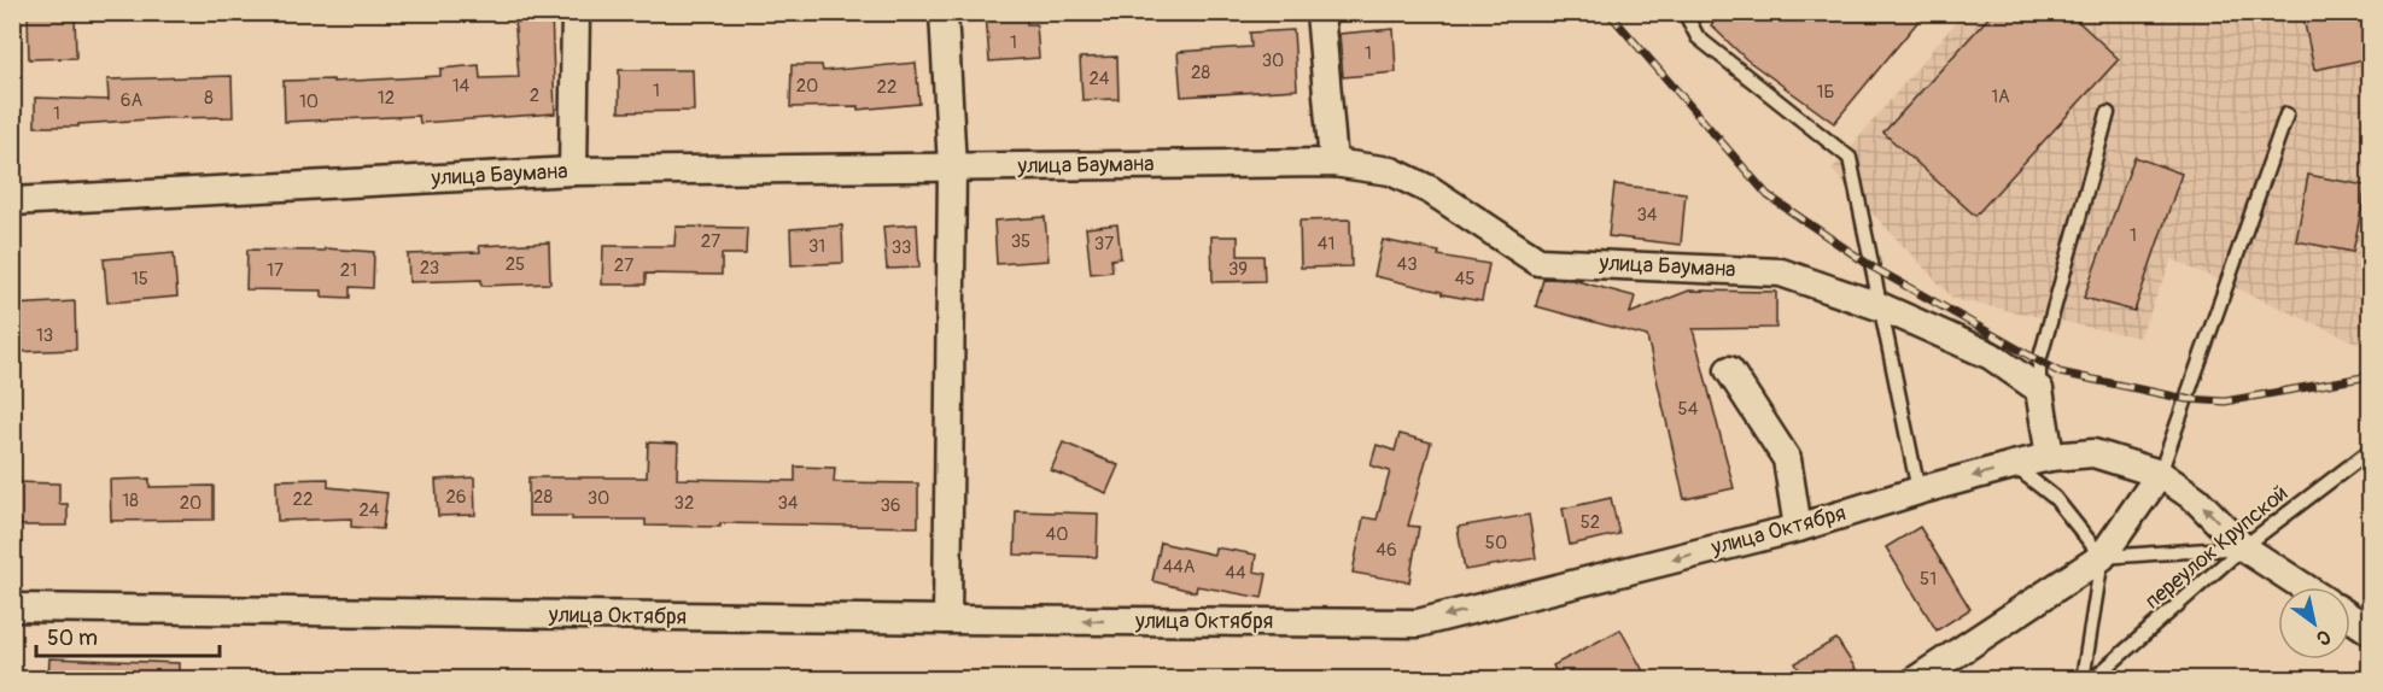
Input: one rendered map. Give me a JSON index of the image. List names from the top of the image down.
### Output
{
  "streets": {
    "street": ["улица Баумана", "улица Октября"],
    "lane": ["переулок Крупской"]
  },
  "crossings": [
    ["улица Октября", "переулок Крупской"]
  ],
  "one_way": ["улица Октября"],
  "house_numbers": [
    "1",
    "1",
    "30",
    "28",
    "24",
    "14",
    "20",
    "22",
    "1",
    "1Б",
    "2",
    "1А",
    "8",
    "12",
    "6А",
    "10",
    "1",
    "34",
    "1",
    "27",
    "35",
    "37",
    "41",
    "31",
    "33",
    "25",
    "43",
    "27",
    "23",
    "39",
    "17",
    "21",
    "15",
    "45",
    "13",
    "54",
    "26",
    "28",
    "30",
    "22",
    "18",
    "20",
    "32",
    "34",
    "36",
    "24",
    "52",
    "40",
    "50",
    "46",
    "44А",
    "44",
    "51"
  ],
  "scale_bar": "50 m",
  "north": "bottom right"
}
